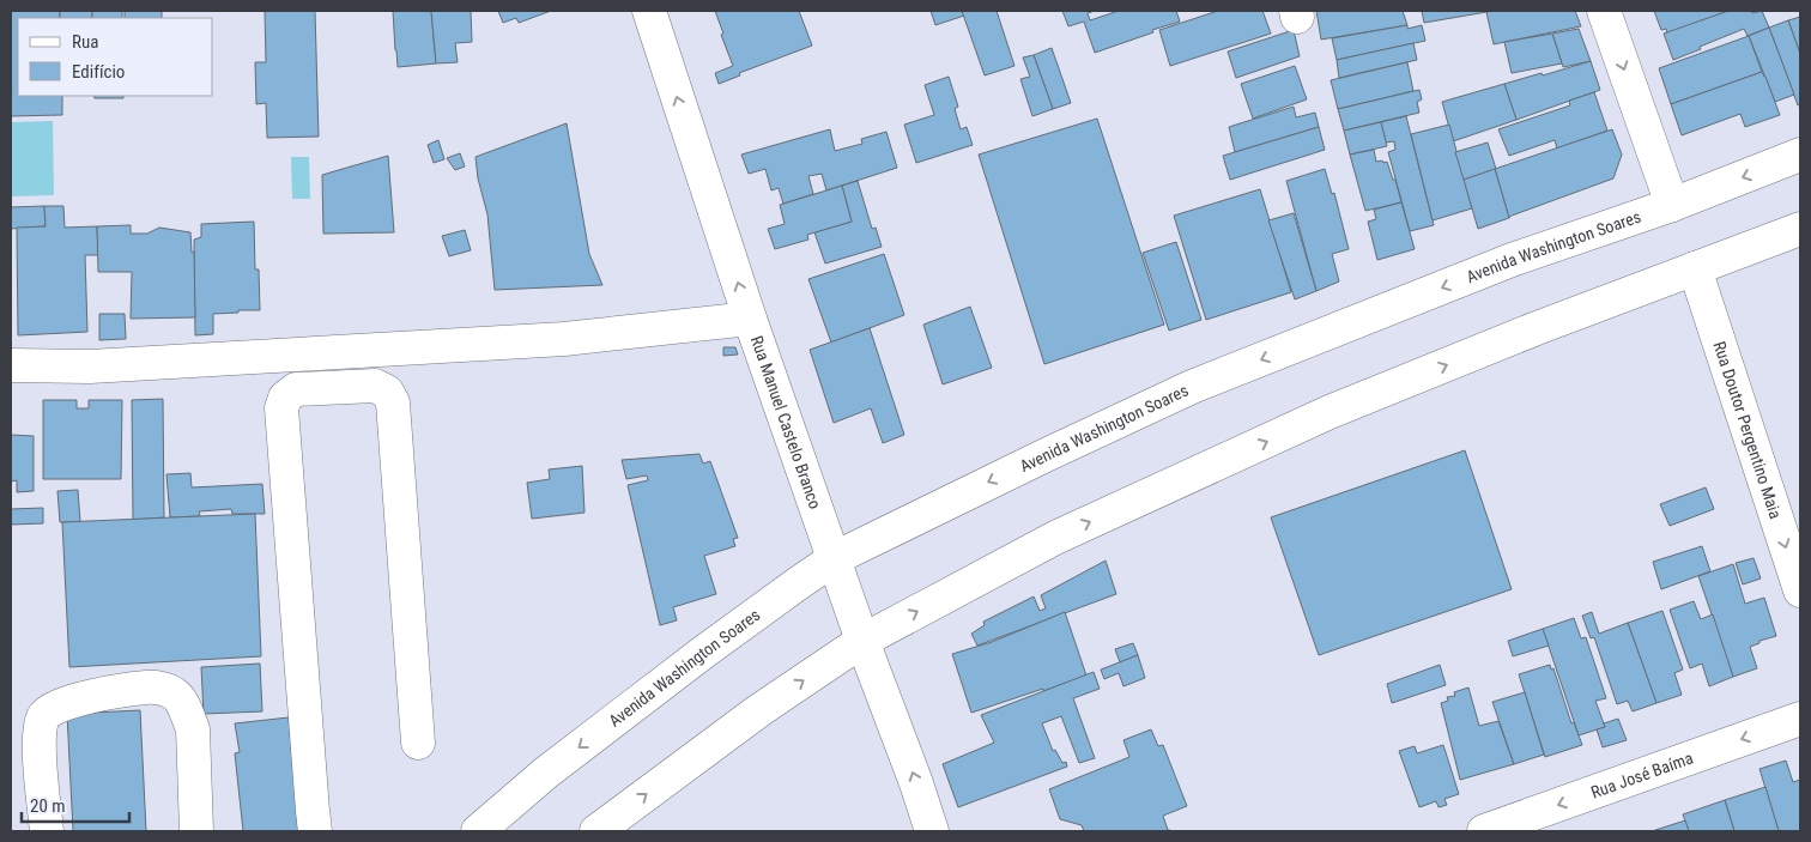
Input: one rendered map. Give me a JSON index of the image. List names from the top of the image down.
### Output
{
  "streets": {
    "main road": [
      "Avenida Washington Soares",
      "Rua Manuel Castelo Branco",
      "Rua Doutor Pergentino Maia",
      "Rua José Baíma"
    ]
  },
  "crossings": [
    ["Avenida Washington Soares", "Rua Manuel Castelo Branco"]
  ],
  "one_way": ["Rua Manuel Castelo Branco", "Rua Doutor Pergentino Maia", "Rua José Baíma"],
  "legend": ["Rua", "Edifício"],
  "scale_bar": "20 m"
}
